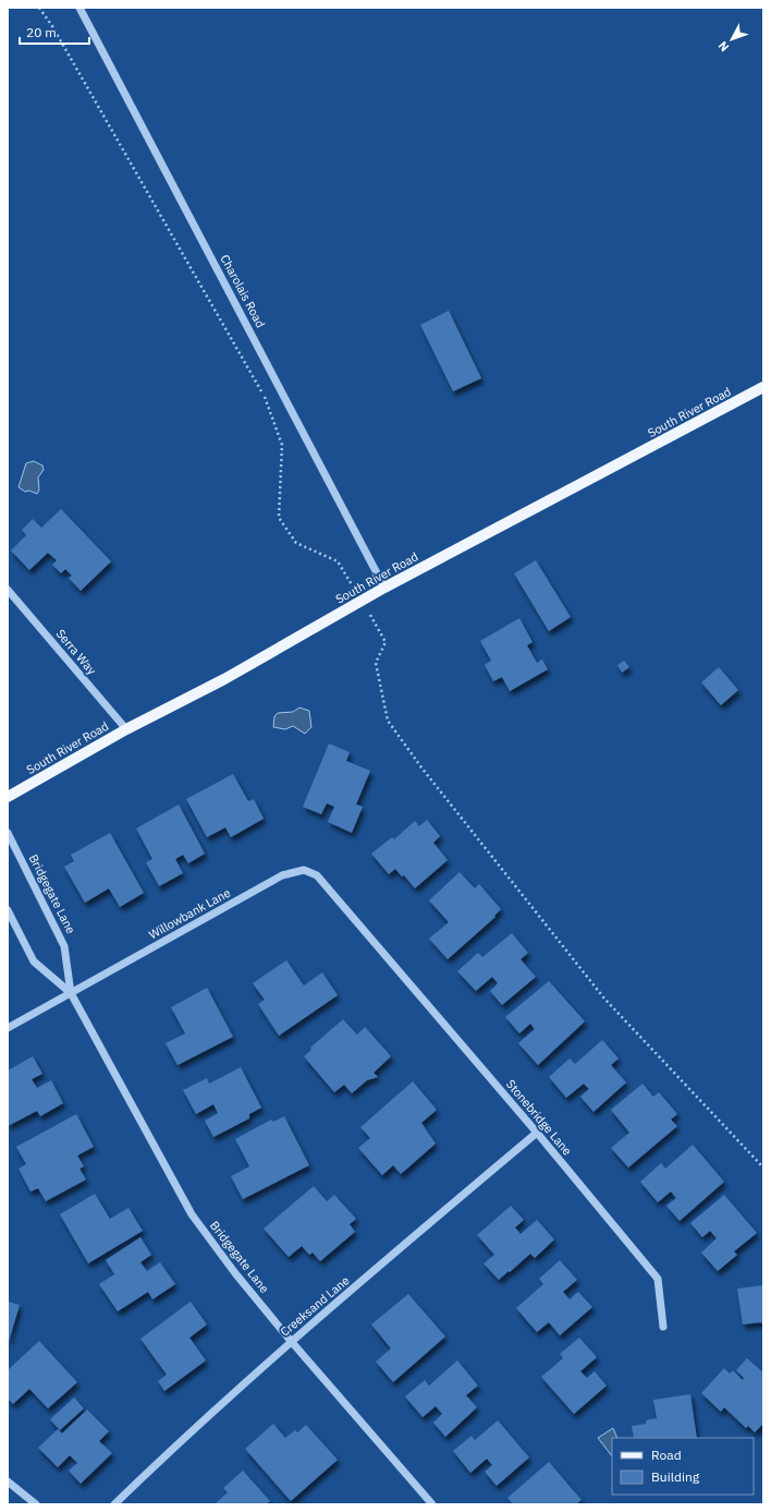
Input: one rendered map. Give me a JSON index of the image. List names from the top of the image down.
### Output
{
  "streets": {
    "main road": ["South River Road"],
    "street": [
      "Charolais Road",
      "Serra Way",
      "Bridgegate Lane",
      "Willowbank Lane",
      "Stonebridge Lane",
      "Creeksand Lane"
    ]
  },
  "crossings": [
    ["Charolais Road", "South River Road"],
    ["South River Road", "Serra Way"],
    ["Bridgegate Lane", "Willowbank Lane"],
    ["Bridgegate Lane", "Creeksand Lane"],
    ["Willowbank Lane", "Stonebridge Lane"],
    ["Stonebridge Lane", "Creeksand Lane"]
  ],
  "legend": ["Road", "Building"],
  "scale_bar": "20 m",
  "north": "bottom left"
}
